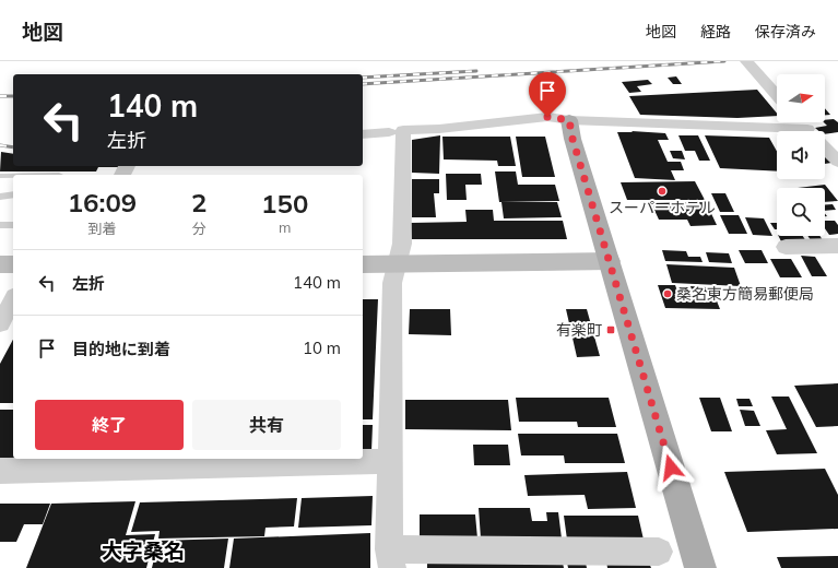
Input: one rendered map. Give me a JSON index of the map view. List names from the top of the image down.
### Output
{
  "districts": ["大字桑名"],
  "places": {
    "other": ["スーパーホテル", "桑名東方簡易郵便局"],
    "transit": ["有楽町"]
  },
  "north": "right",
  "page": {
    "header": "地図",
    "nav": ["地図", "経路", "保存済み"],
    "turn": ["140 m", "左折"],
    "eta": [
      "16:09",
      "到着",
      "2",
      "分",
      "150",
      "m"
    ],
    "list": [
      {
        "name": "左折",
        "value": "140 m"
      },
      {
        "name": "目的地に到着",
        "value": "10 m"
      }
    ],
    "buttons": ["終了", "共有"]
  }
}
